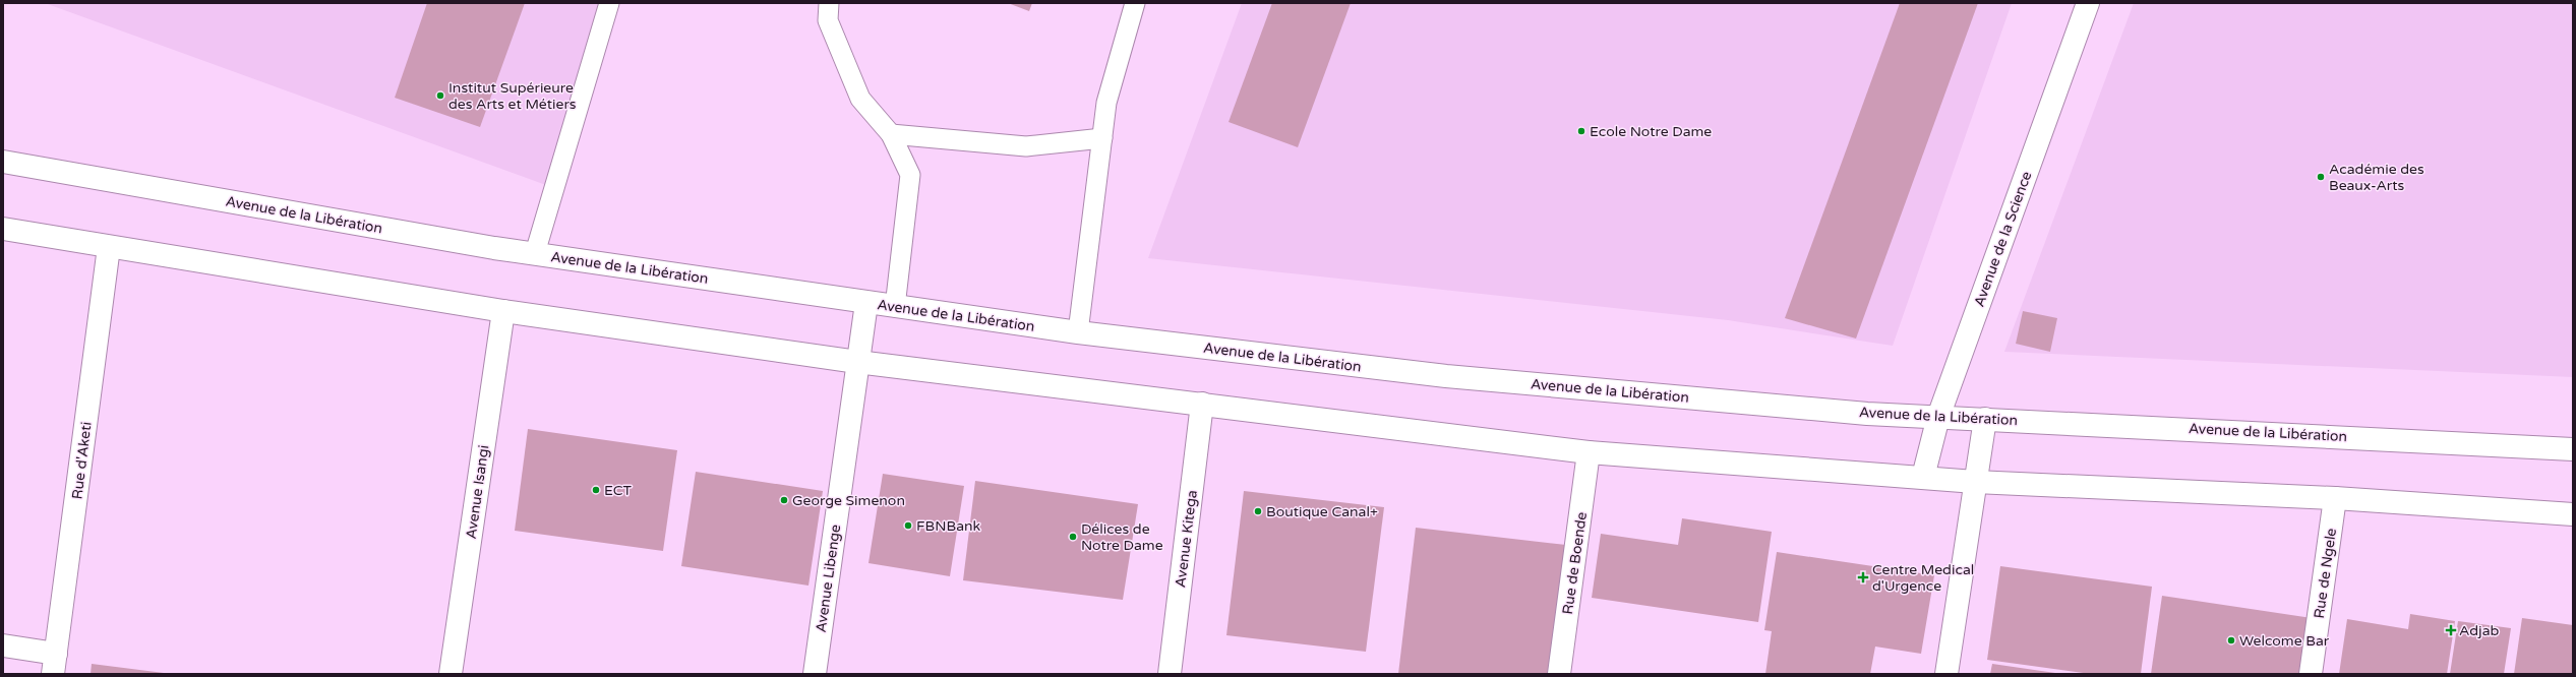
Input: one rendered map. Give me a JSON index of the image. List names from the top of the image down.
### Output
{
  "streets": {
    "main road": [
      "Avenue de la Libération",
      "Avenue de la Science",
      "Rue d'Aketi",
      "Avenue Isangi",
      "Avenue Kitega",
      "Rue de Boende",
      "Rue de Ngele",
      "Avenue Libenge"
    ]
  },
  "crossings": [
    ["Avenue de la Libération", "Avenue de la Science"],
    ["Avenue de la Libération", "Avenue Libenge"]
  ],
  "places": {
    "other": [
      "Institut Supérieure des Arts et Métiers",
      "Ecole Notre Dame",
      "Académie des Beaux-Arts",
      "ECT",
      "George Simenon",
      "Boutique Canal+",
      "FBNBank",
      "Délices de Notre Dame",
      "Welcome Bar"
    ],
    "health": ["Centre Medical d'Urgence", "Adjab"]
  }
}
